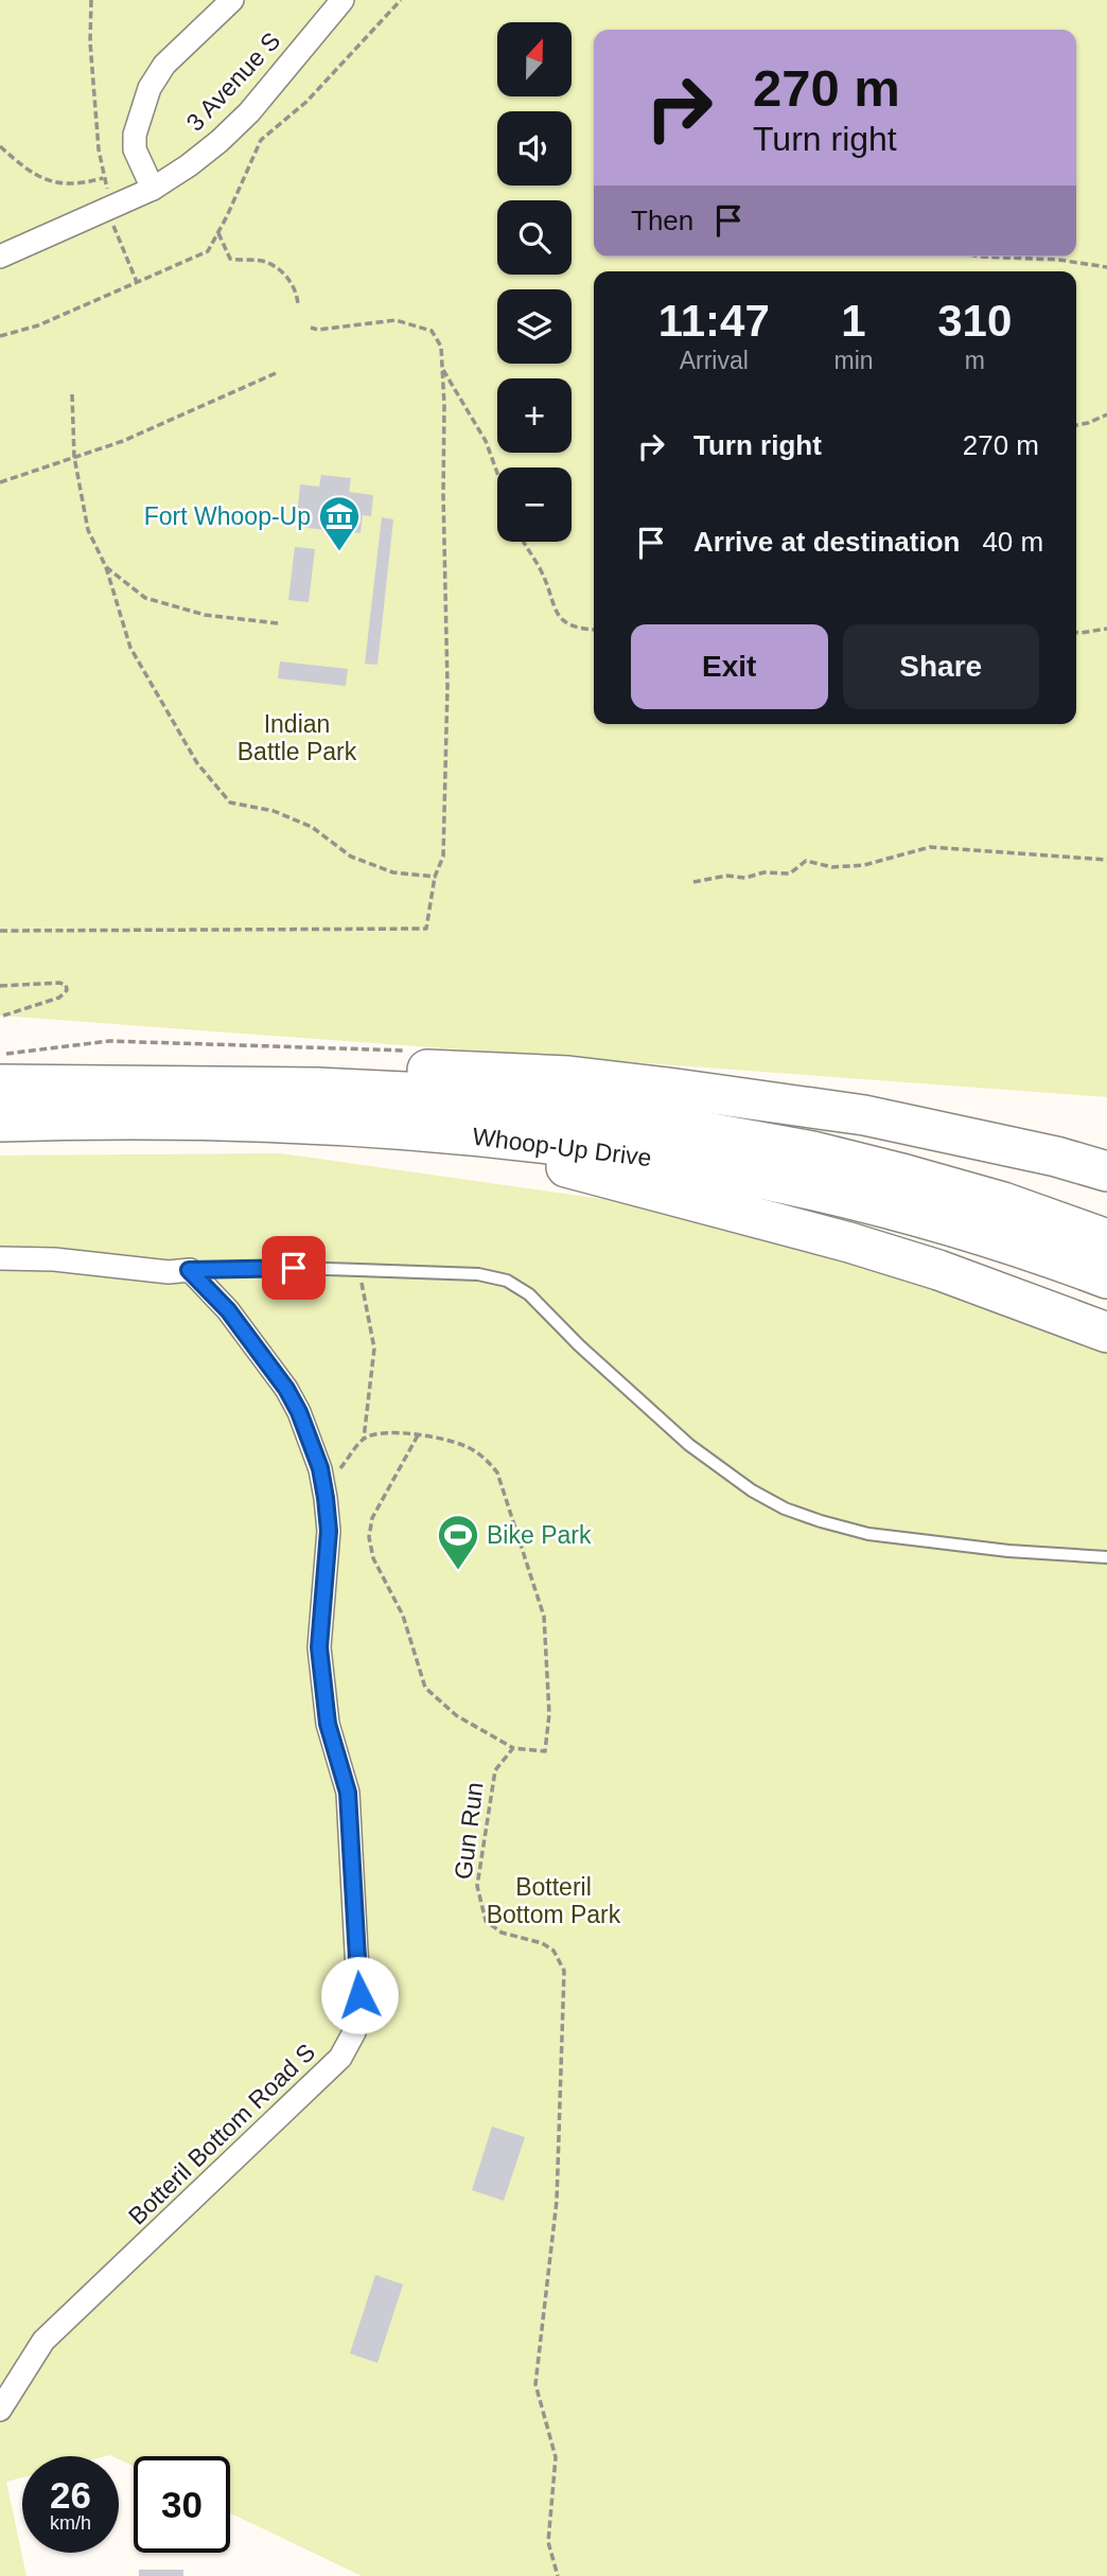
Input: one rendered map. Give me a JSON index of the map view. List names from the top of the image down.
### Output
{
  "streets": {
    "highway": ["Whoop-Up Drive"],
    "street": ["3 Avenue S", "Botteril Bottom Road S"],
    "path": ["Gun Run"]
  },
  "parks": ["Indian Battle Park", "Botteril Bottom Park"],
  "places": {
    "museum": ["Fort Whoop-Up"],
    "sports": ["Bike Park"]
  },
  "north": "top",
  "page": {
    "map_buttons": ["+", "−"],
    "turn": ["270 m", "Turn right"],
    "then": "Then",
    "eta": [
      "11:47",
      "Arrival",
      "1",
      "min",
      "310",
      "m"
    ],
    "list": [
      {
        "name": "Turn right",
        "value": "270 m"
      },
      {
        "name": "Arrive at destination",
        "value": "40 m"
      }
    ],
    "buttons": ["Exit", "Share"],
    "speed": "26 km/h",
    "limit": "30"
  }
}
